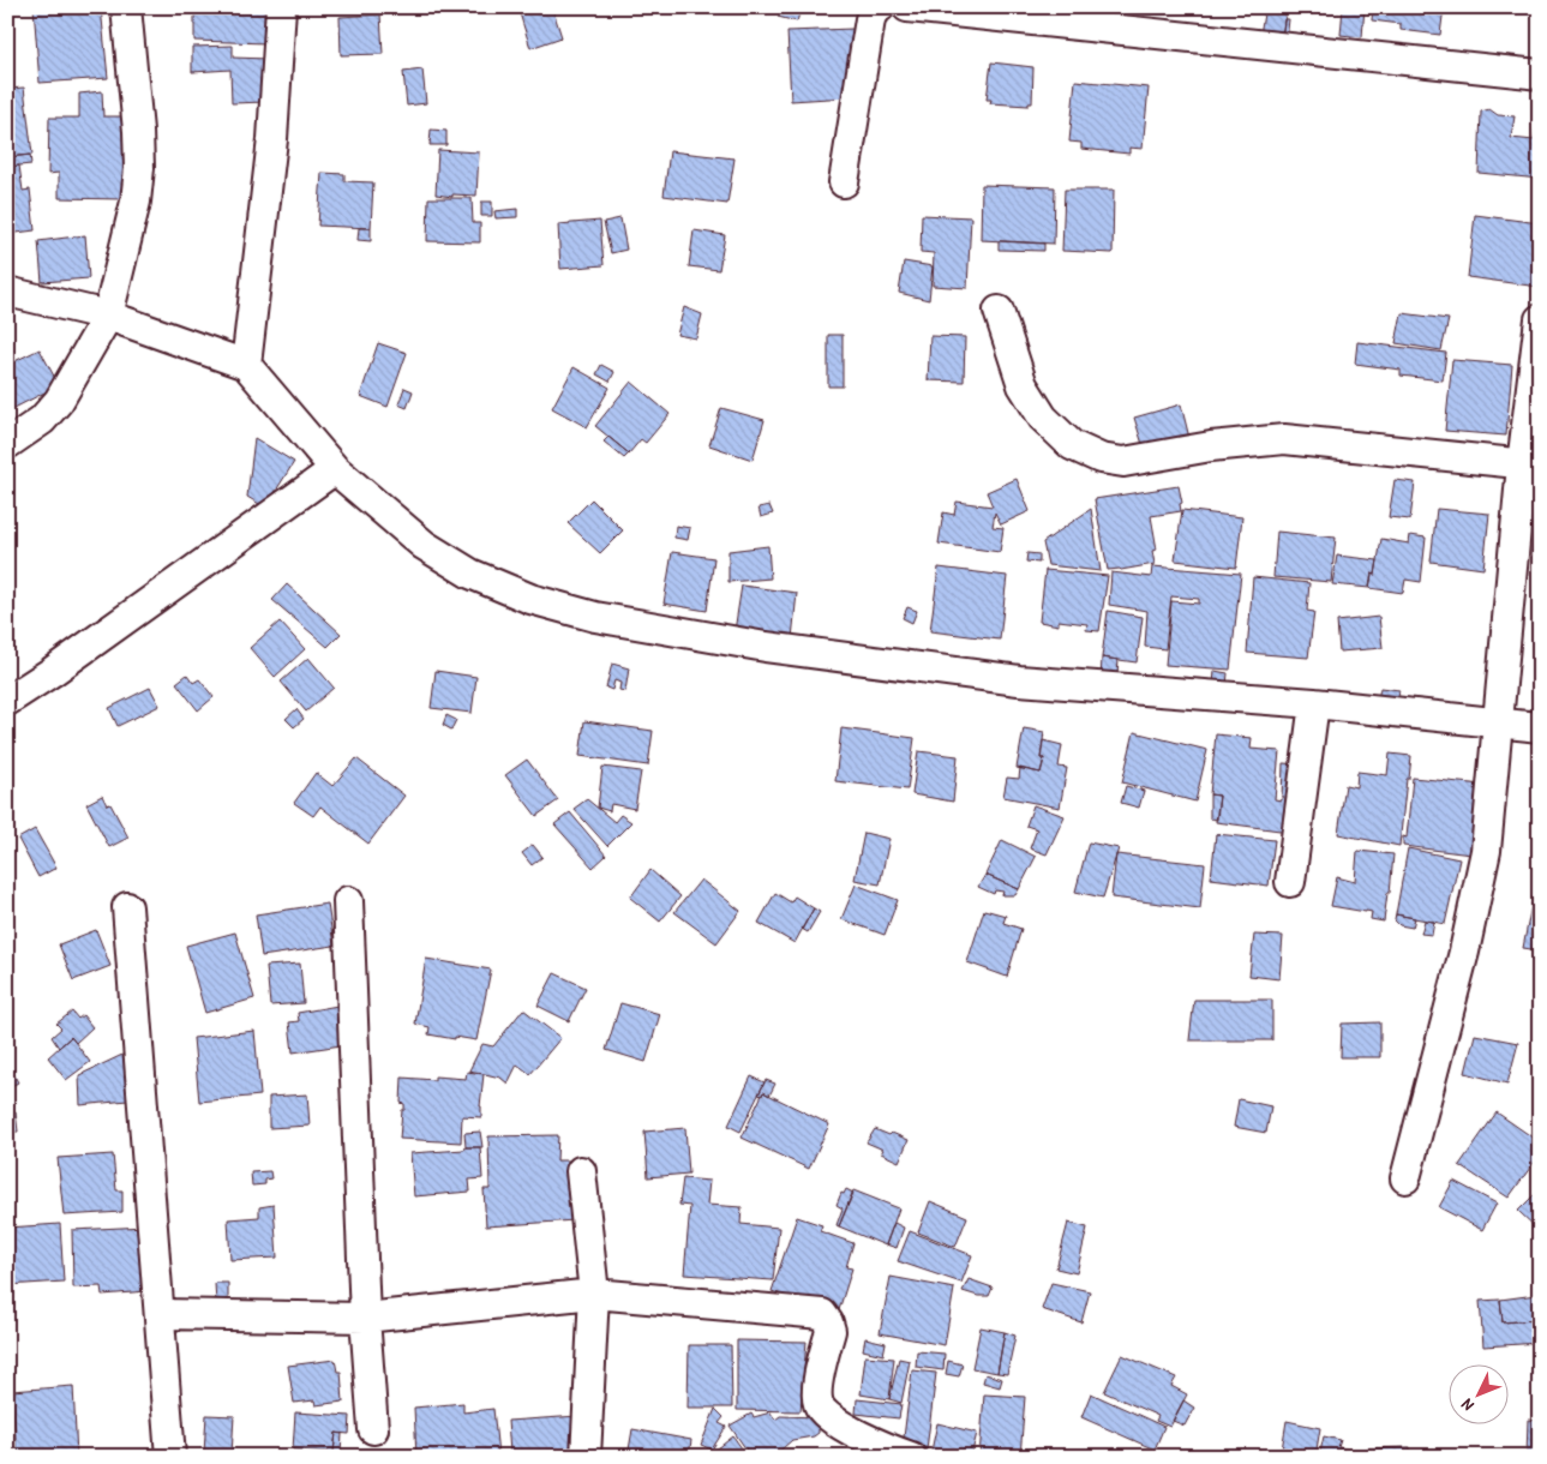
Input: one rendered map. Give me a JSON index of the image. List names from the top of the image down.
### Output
{
  "north": "bottom left"
}
